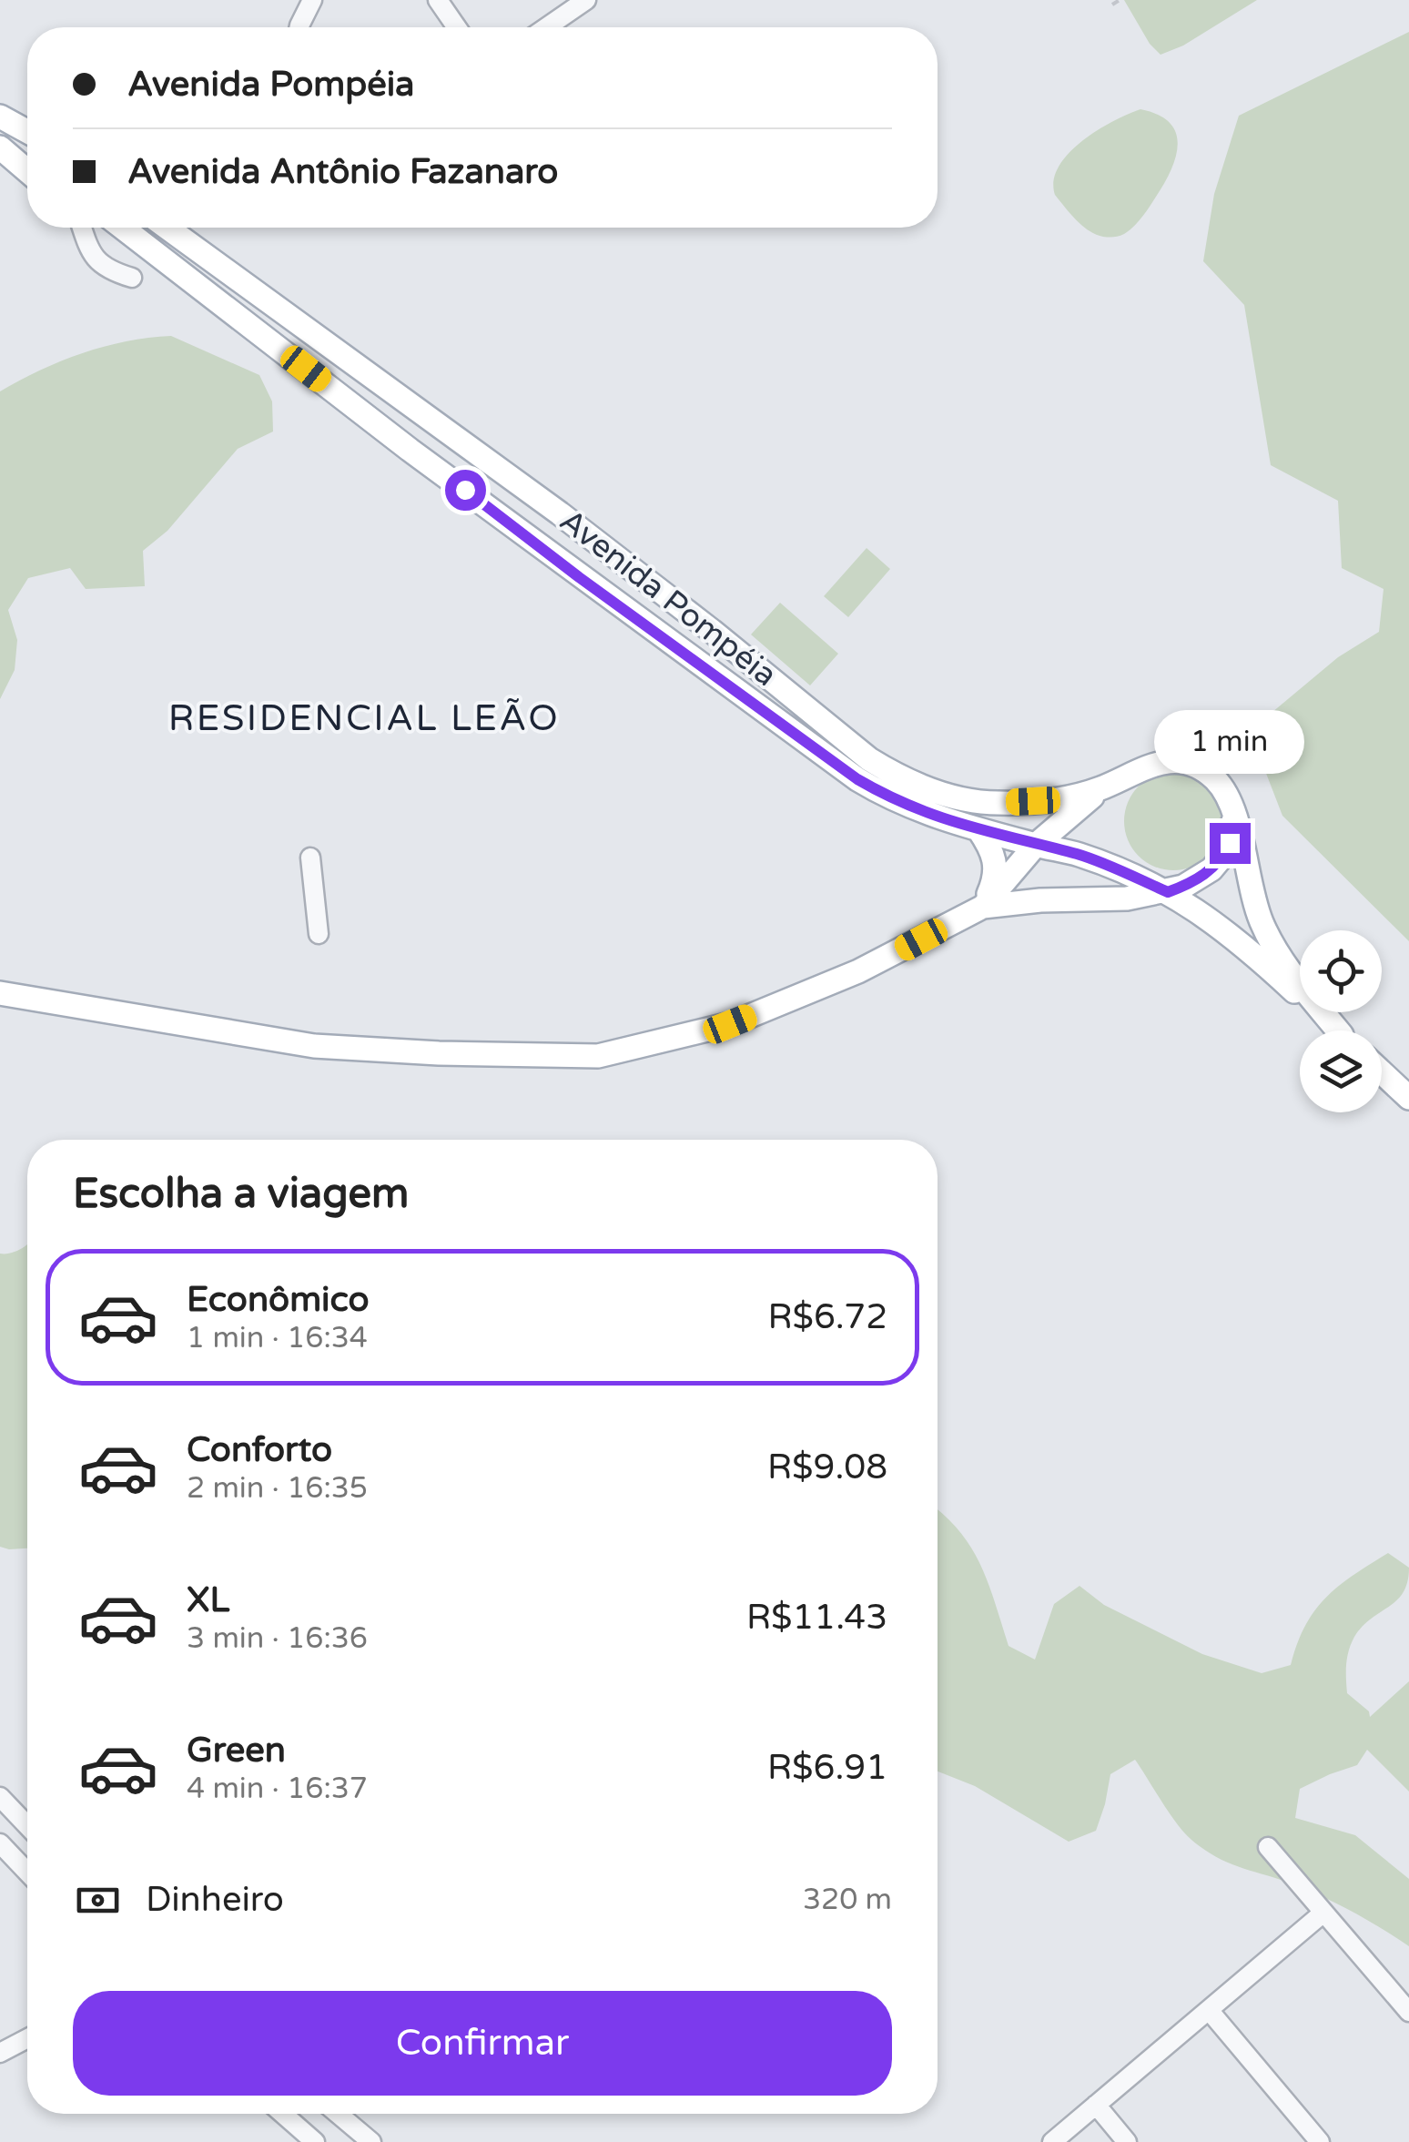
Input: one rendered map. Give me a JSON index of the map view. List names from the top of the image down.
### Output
{
  "streets": {
    "main road": ["Avenida Pompéia"]
  },
  "districts": ["RESIDENCIAL LEÃO"],
  "page": {
    "banner": ["Avenida Pompéia", "Avenida Antônio Fazanaro"],
    "bubble": "1 min",
    "heading": "Escolha a viagem",
    "list": [
      {
        "name": "Econômico",
        "note": "1 min · 16:34",
        "value": "R$6.72"
      },
      {
        "name": "Conforto",
        "note": "2 min · 16:35",
        "value": "R$9.08"
      },
      {
        "name": "XL",
        "note": "3 min · 16:36",
        "value": "R$11.43"
      },
      {
        "name": "Green",
        "note": "4 min · 16:37",
        "value": "R$6.91"
      }
    ],
    "pay": ["Dinheiro", "320 m"],
    "buttons": "Confirmar"
  }
}
